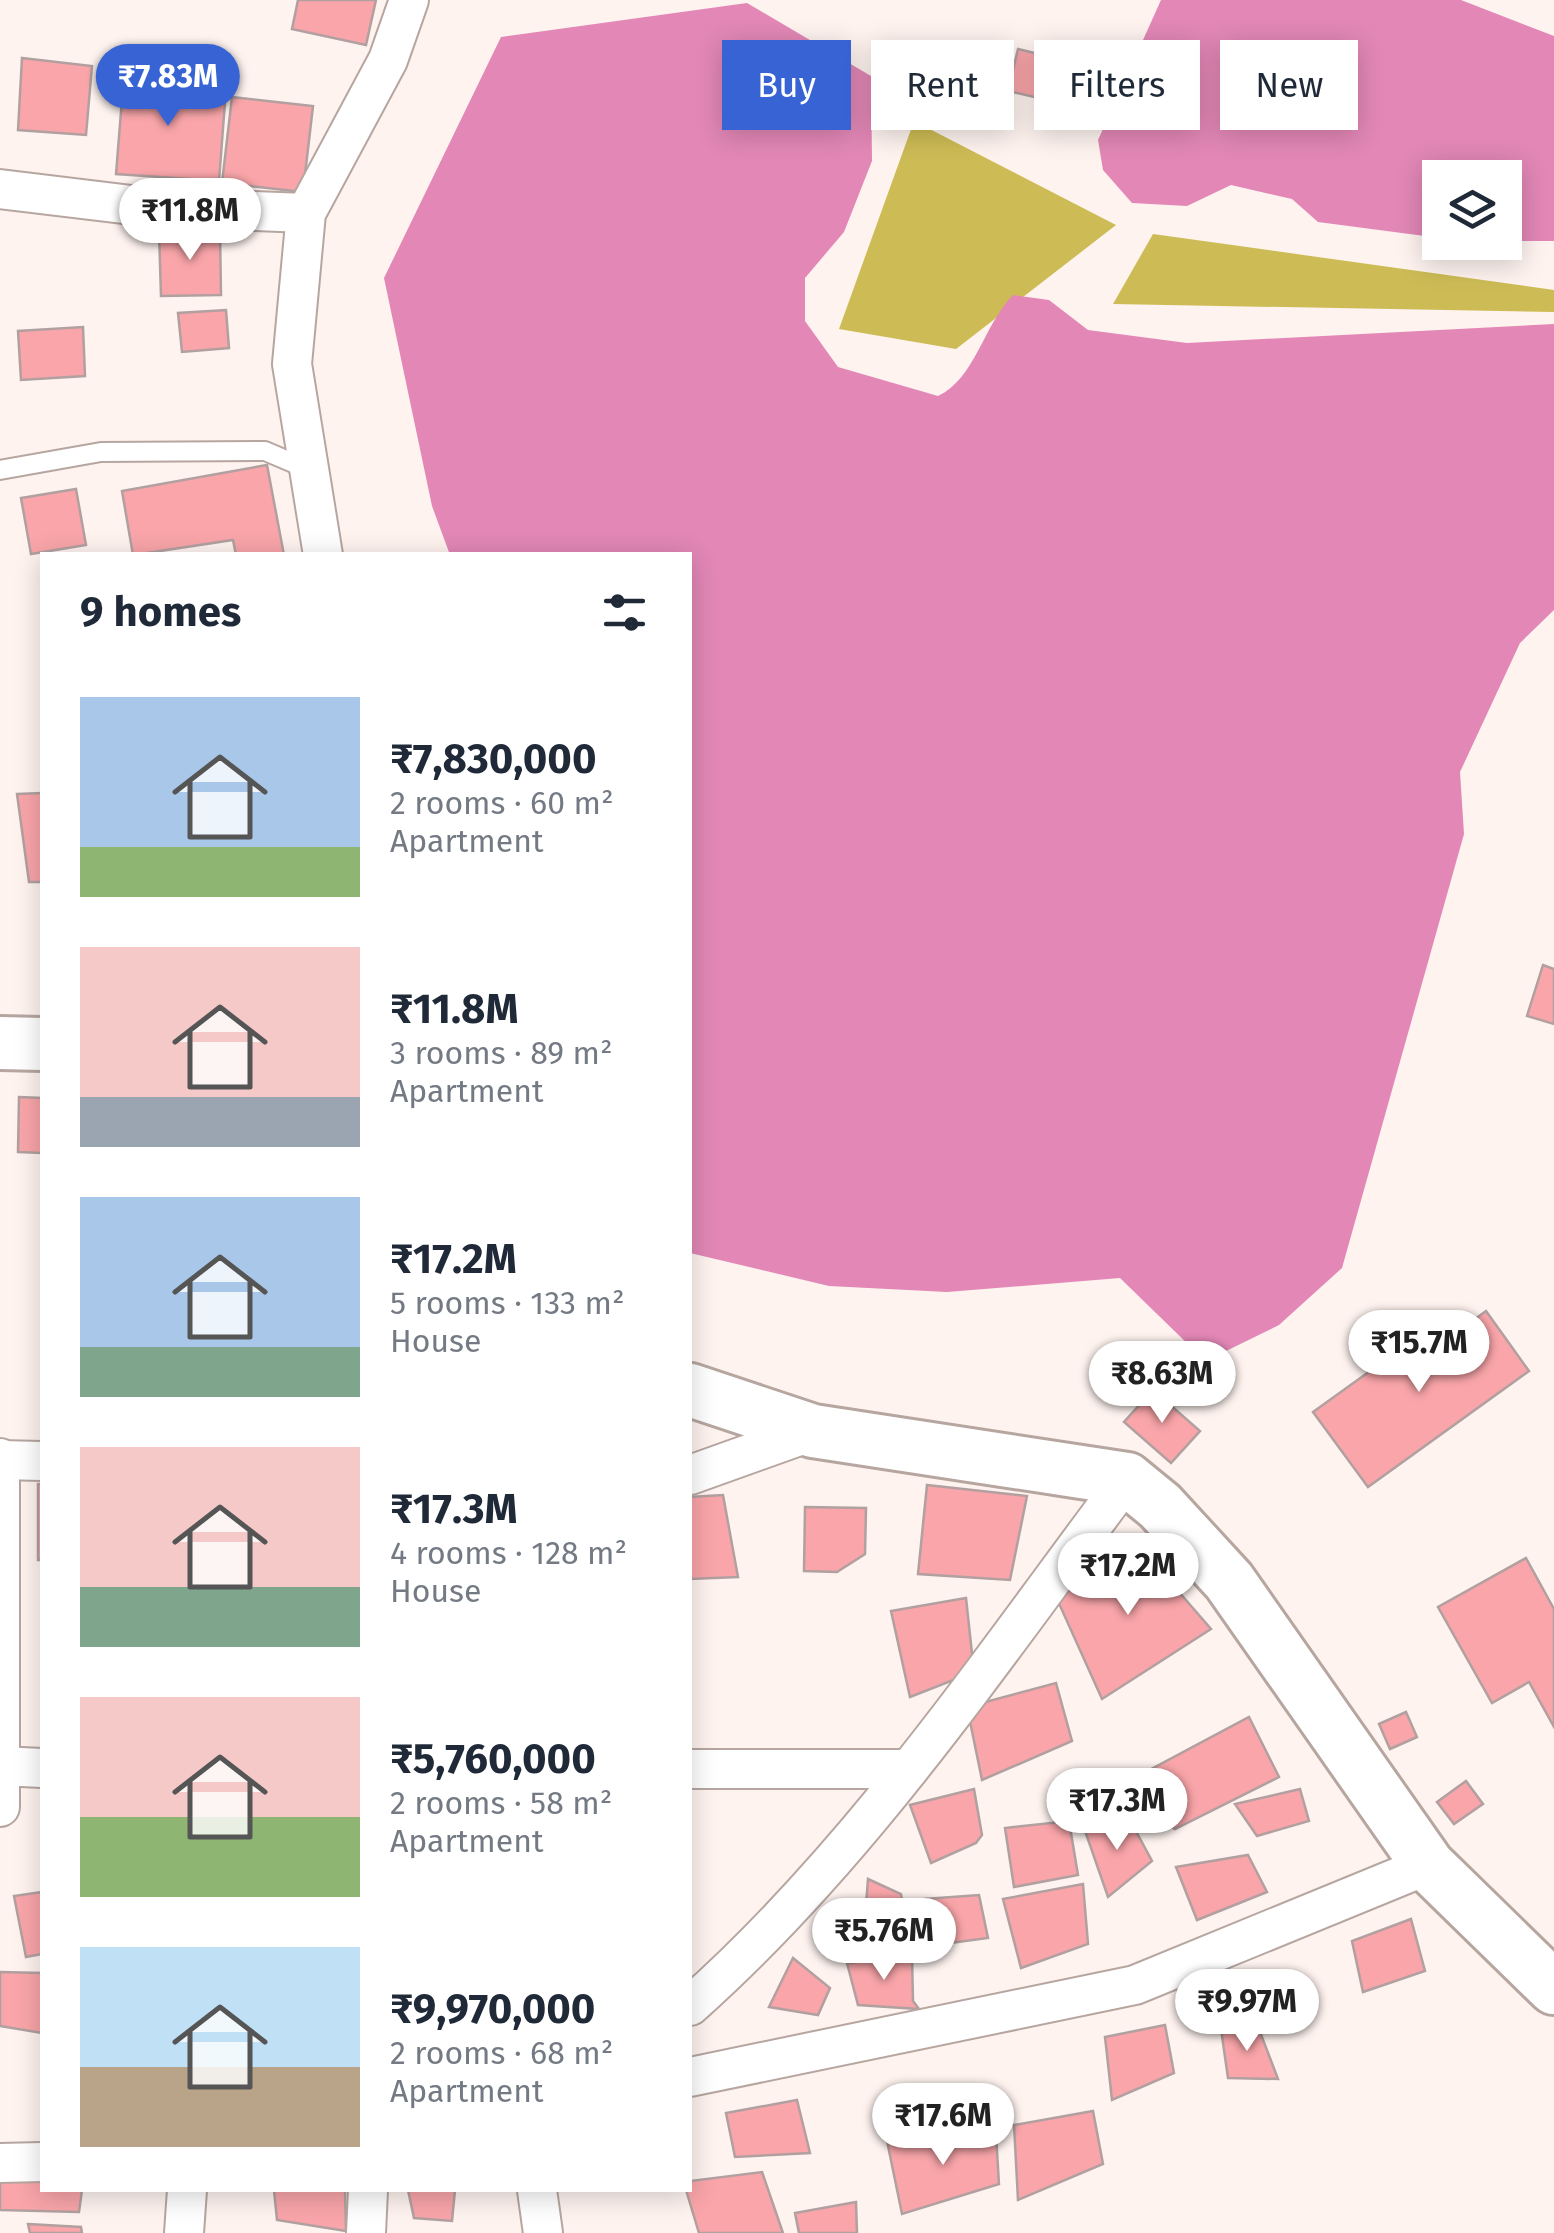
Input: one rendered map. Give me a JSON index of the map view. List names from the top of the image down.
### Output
{
  "page": {
    "chip": [
      "Buy",
      "Rent",
      "Filters",
      "New"
    ],
    "price": [
      "₹7.83M",
      "₹11.8M",
      "₹15.7M",
      "₹8.63M",
      "₹17.2M",
      "₹17.3M",
      "₹5.76M",
      "₹9.97M",
      "₹17.6M"
    ],
    "heading": "9 homes",
    "list": [
      {
        "name": "₹7,830,000",
        "note": "2 rooms · 60 m² · Apartment"
      },
      {
        "name": "₹11.8M",
        "note": "3 rooms · 89 m² · Apartment"
      },
      {
        "name": "₹17.2M",
        "note": "5 rooms · 133 m² · House"
      },
      {
        "name": "₹17.3M",
        "note": "4 rooms · 128 m² · House"
      },
      {
        "name": "₹5,760,000",
        "note": "2 rooms · 58 m² · Apartment"
      },
      {
        "name": "₹9,970,000",
        "note": "2 rooms · 68 m² · Apartment"
      }
    ]
  }
}
